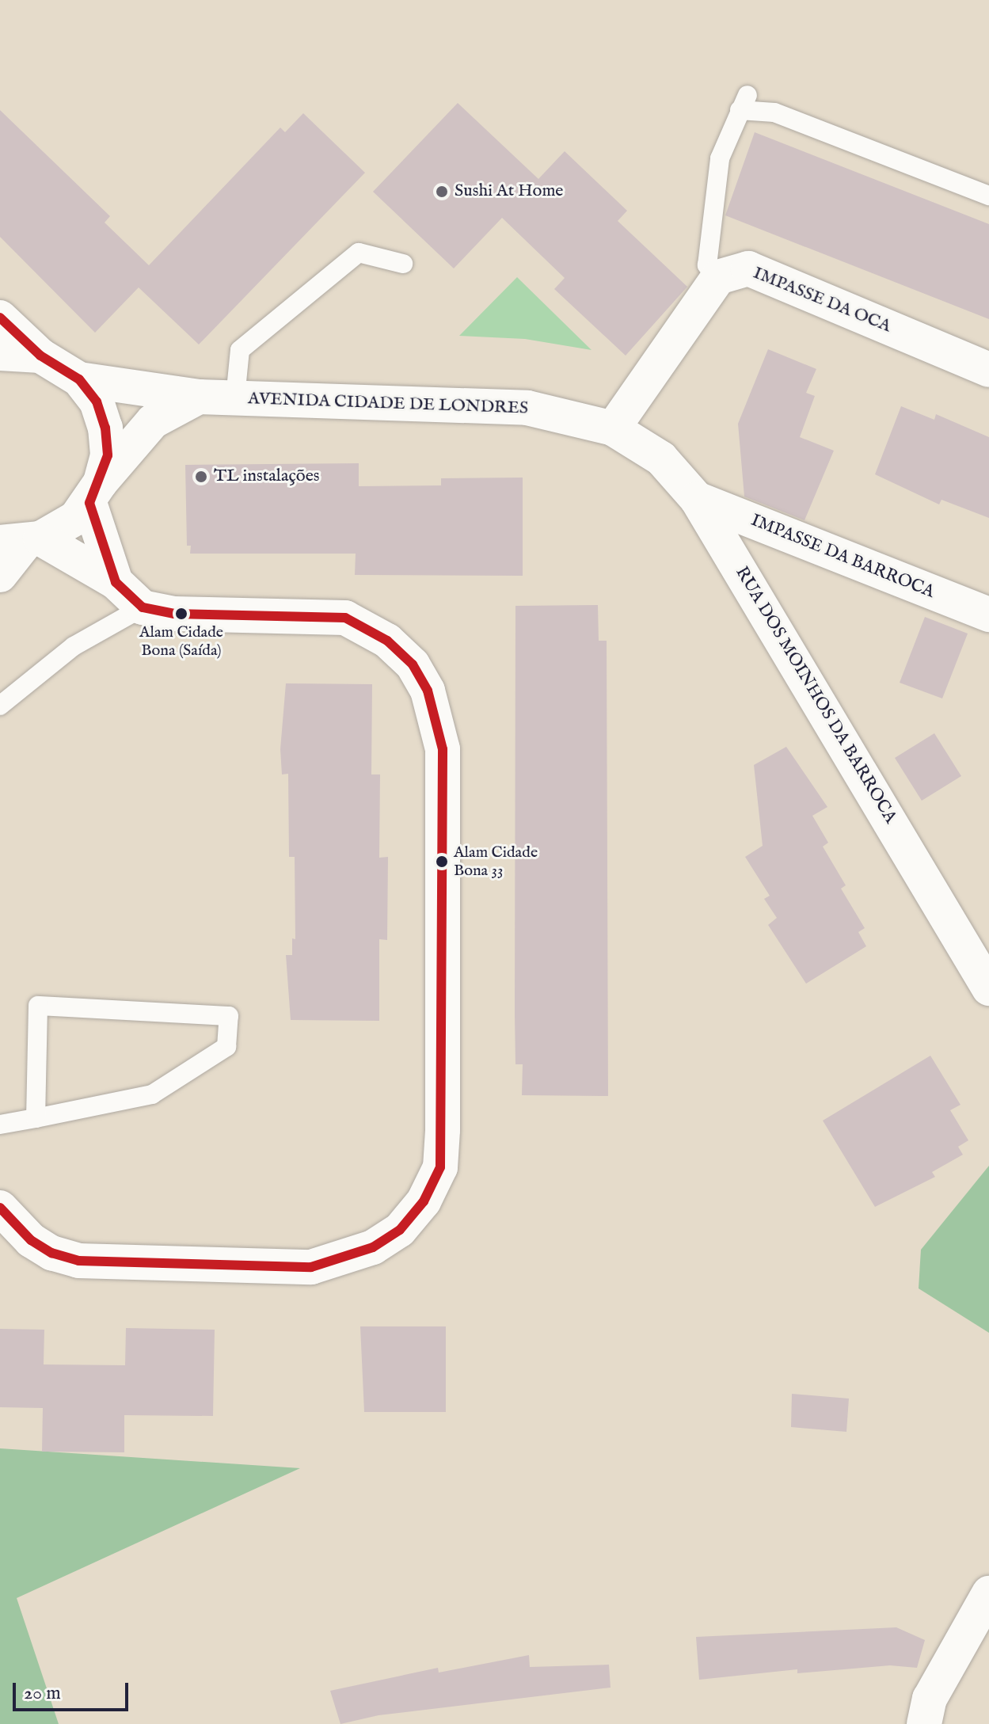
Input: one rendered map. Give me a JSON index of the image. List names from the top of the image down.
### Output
{
  "streets": {
    "street": [
      "IMPASSE DA OCA",
      "AVENIDA CIDADE DE LONDRES",
      "IMPASSE DA BARROCA",
      "RUA DOS MOINHOS DA BARROCA"
    ]
  },
  "crossings": [
    ["AVENIDA CIDADE DE LONDRES", "RUA DOS MOINHOS DA BARROCA"],
    ["IMPASSE DA BARROCA", "RUA DOS MOINHOS DA BARROCA"]
  ],
  "places": [
    "Sushi At Home",
    "TL instalações",
    "Alam Cidade Bona (Saída)",
    "Alam Cidade Bona 33"
  ],
  "scale_bar": "20 m"
}
